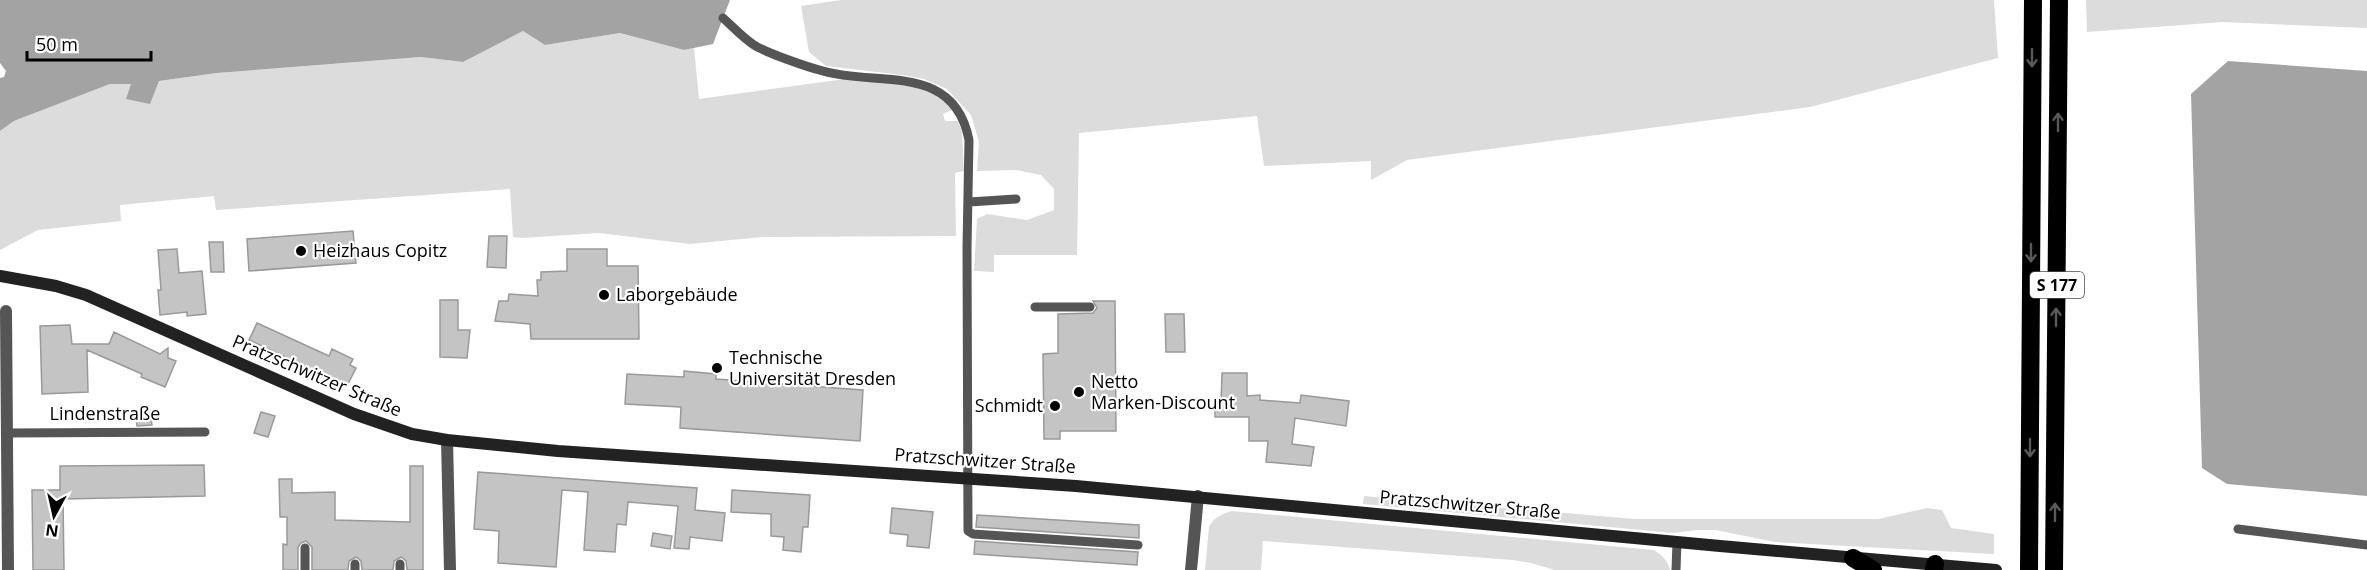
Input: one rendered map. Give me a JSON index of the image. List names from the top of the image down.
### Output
{
  "streets": {
    "highway": ["S 177"],
    "street": ["Pratzschwitzer Straße"],
    "lane": ["Lindenstraße"]
  },
  "places": [
    "Heizhaus Copitz",
    "Laborgebäude",
    "Technische Universität Dresden",
    "Netto Marken-Discount",
    "Schmidt"
  ],
  "scale_bar": "50 m",
  "north": "bottom"
}
